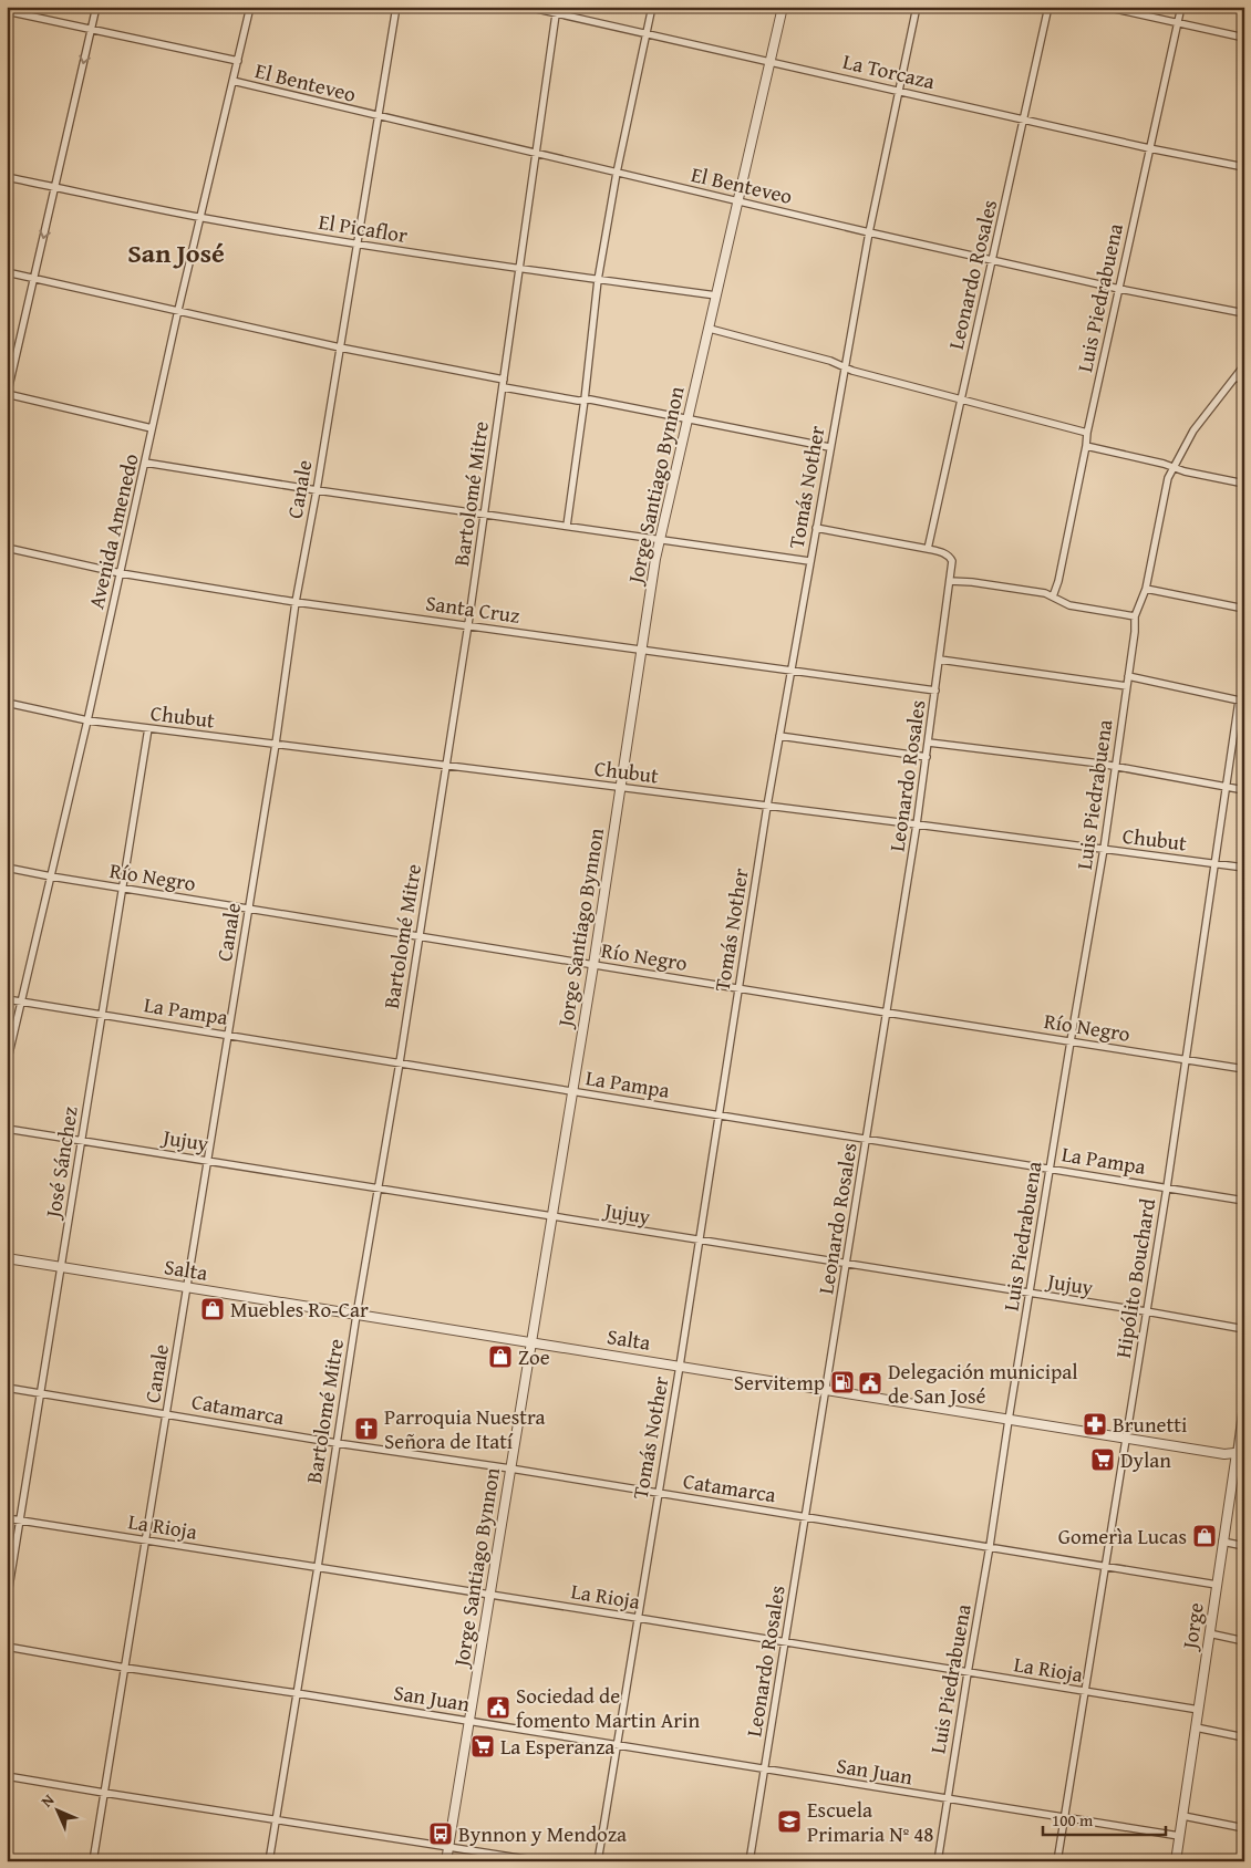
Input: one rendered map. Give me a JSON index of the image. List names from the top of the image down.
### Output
{
  "streets": {
    "street": [
      "La Torcaza",
      "El Benteveo",
      "El Picaflor",
      "Leonardo Rosales",
      "Luis Piedrabuena",
      "Jorge Santiago Bynnon",
      "Tomás Nother",
      "Canale",
      "Bartolomé Mitre",
      "Avenida Amenedo",
      "Santa Cruz",
      "Chubut",
      "Río Negro",
      "La Pampa",
      "Jujuy",
      "José Sánchez",
      "Salta",
      "Hipólito Bouchard",
      "Catamarca",
      "La Rioja",
      "Jorge",
      "San Juan"
    ]
  },
  "crossings": [
    ["La Torcaza", "Leonardo Rosales"],
    ["La Torcaza", "Luis Piedrabuena"],
    ["La Torcaza", "Jorge Santiago Bynnon"],
    ["La Torcaza", "Tomás Nother"],
    ["La Torcaza", "Bartolomé Mitre"],
    ["El Benteveo", "Leonardo Rosales"],
    ["El Benteveo", "Luis Piedrabuena"],
    ["El Benteveo", "Jorge Santiago Bynnon"],
    ["El Benteveo", "Tomás Nother"],
    ["El Benteveo", "Canale"],
    ["El Benteveo", "Bartolomé Mitre"],
    ["El Benteveo", "Avenida Amenedo"],
    ["El Picaflor", "Jorge Santiago Bynnon"],
    ["El Picaflor", "Canale"],
    ["El Picaflor", "Bartolomé Mitre"],
    ["El Picaflor", "Avenida Amenedo"],
    ["Leonardo Rosales", "Santa Cruz"],
    ["Leonardo Rosales", "Chubut"],
    ["Leonardo Rosales", "Río Negro"],
    ["Leonardo Rosales", "La Pampa"],
    ["Leonardo Rosales", "Jujuy"],
    ["Leonardo Rosales", "Salta"],
    ["Leonardo Rosales", "Catamarca"],
    ["Leonardo Rosales", "La Rioja"],
    ["Leonardo Rosales", "San Juan"],
    ["Luis Piedrabuena", "Chubut"],
    ["Luis Piedrabuena", "Río Negro"],
    ["Luis Piedrabuena", "La Pampa"],
    ["Luis Piedrabuena", "Jujuy"],
    ["Luis Piedrabuena", "Salta"],
    ["Luis Piedrabuena", "Catamarca"],
    ["Luis Piedrabuena", "La Rioja"],
    ["Luis Piedrabuena", "San Juan"],
    ["Jorge Santiago Bynnon", "Santa Cruz"],
    ["Jorge Santiago Bynnon", "Chubut"],
    ["Jorge Santiago Bynnon", "Río Negro"],
    ["Jorge Santiago Bynnon", "La Pampa"],
    ["Jorge Santiago Bynnon", "Jujuy"],
    ["Jorge Santiago Bynnon", "Salta"],
    ["Jorge Santiago Bynnon", "Catamarca"],
    ["Jorge Santiago Bynnon", "La Rioja"],
    ["Jorge Santiago Bynnon", "San Juan"],
    ["Tomás Nother", "Santa Cruz"],
    ["Tomás Nother", "Chubut"],
    ["Tomás Nother", "Río Negro"],
    ["Tomás Nother", "La Pampa"],
    ["Tomás Nother", "Jujuy"],
    ["Tomás Nother", "Salta"],
    ["Tomás Nother", "Catamarca"],
    ["Tomás Nother", "La Rioja"],
    ["Tomás Nother", "San Juan"],
    ["Canale", "Santa Cruz"],
    ["Canale", "Chubut"],
    ["Canale", "Río Negro"],
    ["Canale", "La Pampa"],
    ["Canale", "Jujuy"],
    ["Canale", "Salta"],
    ["Canale", "Catamarca"],
    ["Canale", "La Rioja"],
    ["Canale", "San Juan"],
    ["Bartolomé Mitre", "Santa Cruz"],
    ["Bartolomé Mitre", "Chubut"],
    ["Bartolomé Mitre", "Río Negro"],
    ["Bartolomé Mitre", "La Pampa"],
    ["Bartolomé Mitre", "Jujuy"],
    ["Bartolomé Mitre", "Salta"],
    ["Bartolomé Mitre", "Catamarca"],
    ["Bartolomé Mitre", "La Rioja"],
    ["Bartolomé Mitre", "San Juan"],
    ["Avenida Amenedo", "Santa Cruz"],
    ["Avenida Amenedo", "Chubut"],
    ["Avenida Amenedo", "Río Negro"],
    ["Avenida Amenedo", "La Pampa"],
    ["Chubut", "José Sánchez"],
    ["Chubut", "Hipólito Bouchard"],
    ["Río Negro", "José Sánchez"],
    ["Río Negro", "Hipólito Bouchard"],
    ["La Pampa", "José Sánchez"],
    ["La Pampa", "Hipólito Bouchard"],
    ["Jujuy", "José Sánchez"],
    ["Jujuy", "Hipólito Bouchard"],
    ["José Sánchez", "Salta"],
    ["José Sánchez", "Catamarca"],
    ["José Sánchez", "La Rioja"],
    ["Salta", "Hipólito Bouchard"],
    ["Salta", "Jorge"],
    ["Hipólito Bouchard", "Catamarca"],
    ["Hipólito Bouchard", "La Rioja"],
    ["Hipólito Bouchard", "San Juan"],
    ["Catamarca", "Jorge"],
    ["La Rioja", "Jorge"],
    ["Jorge", "San Juan"]
  ],
  "districts": ["San José"],
  "places": {
    "shop": ["Muebles Ro-Car", "Zoe", "Gomerìa Lucas"],
    "fuel station": ["Servitemp"],
    "public building": ["Delegación municipal de San José", "Sociedad de fomento Martin Arin"],
    "pharmacy": ["Brunetti"],
    "church": ["Parroquia Nuestra Señora de Itatí"],
    "supermarket": ["Dylan", "La Esperanza"],
    "school or university": ["Escuela Primaria Nº 48"],
    "bus stop": ["Bynnon y Mendoza"]
  },
  "scale_bar": "100 m",
  "north": "top left"
}
